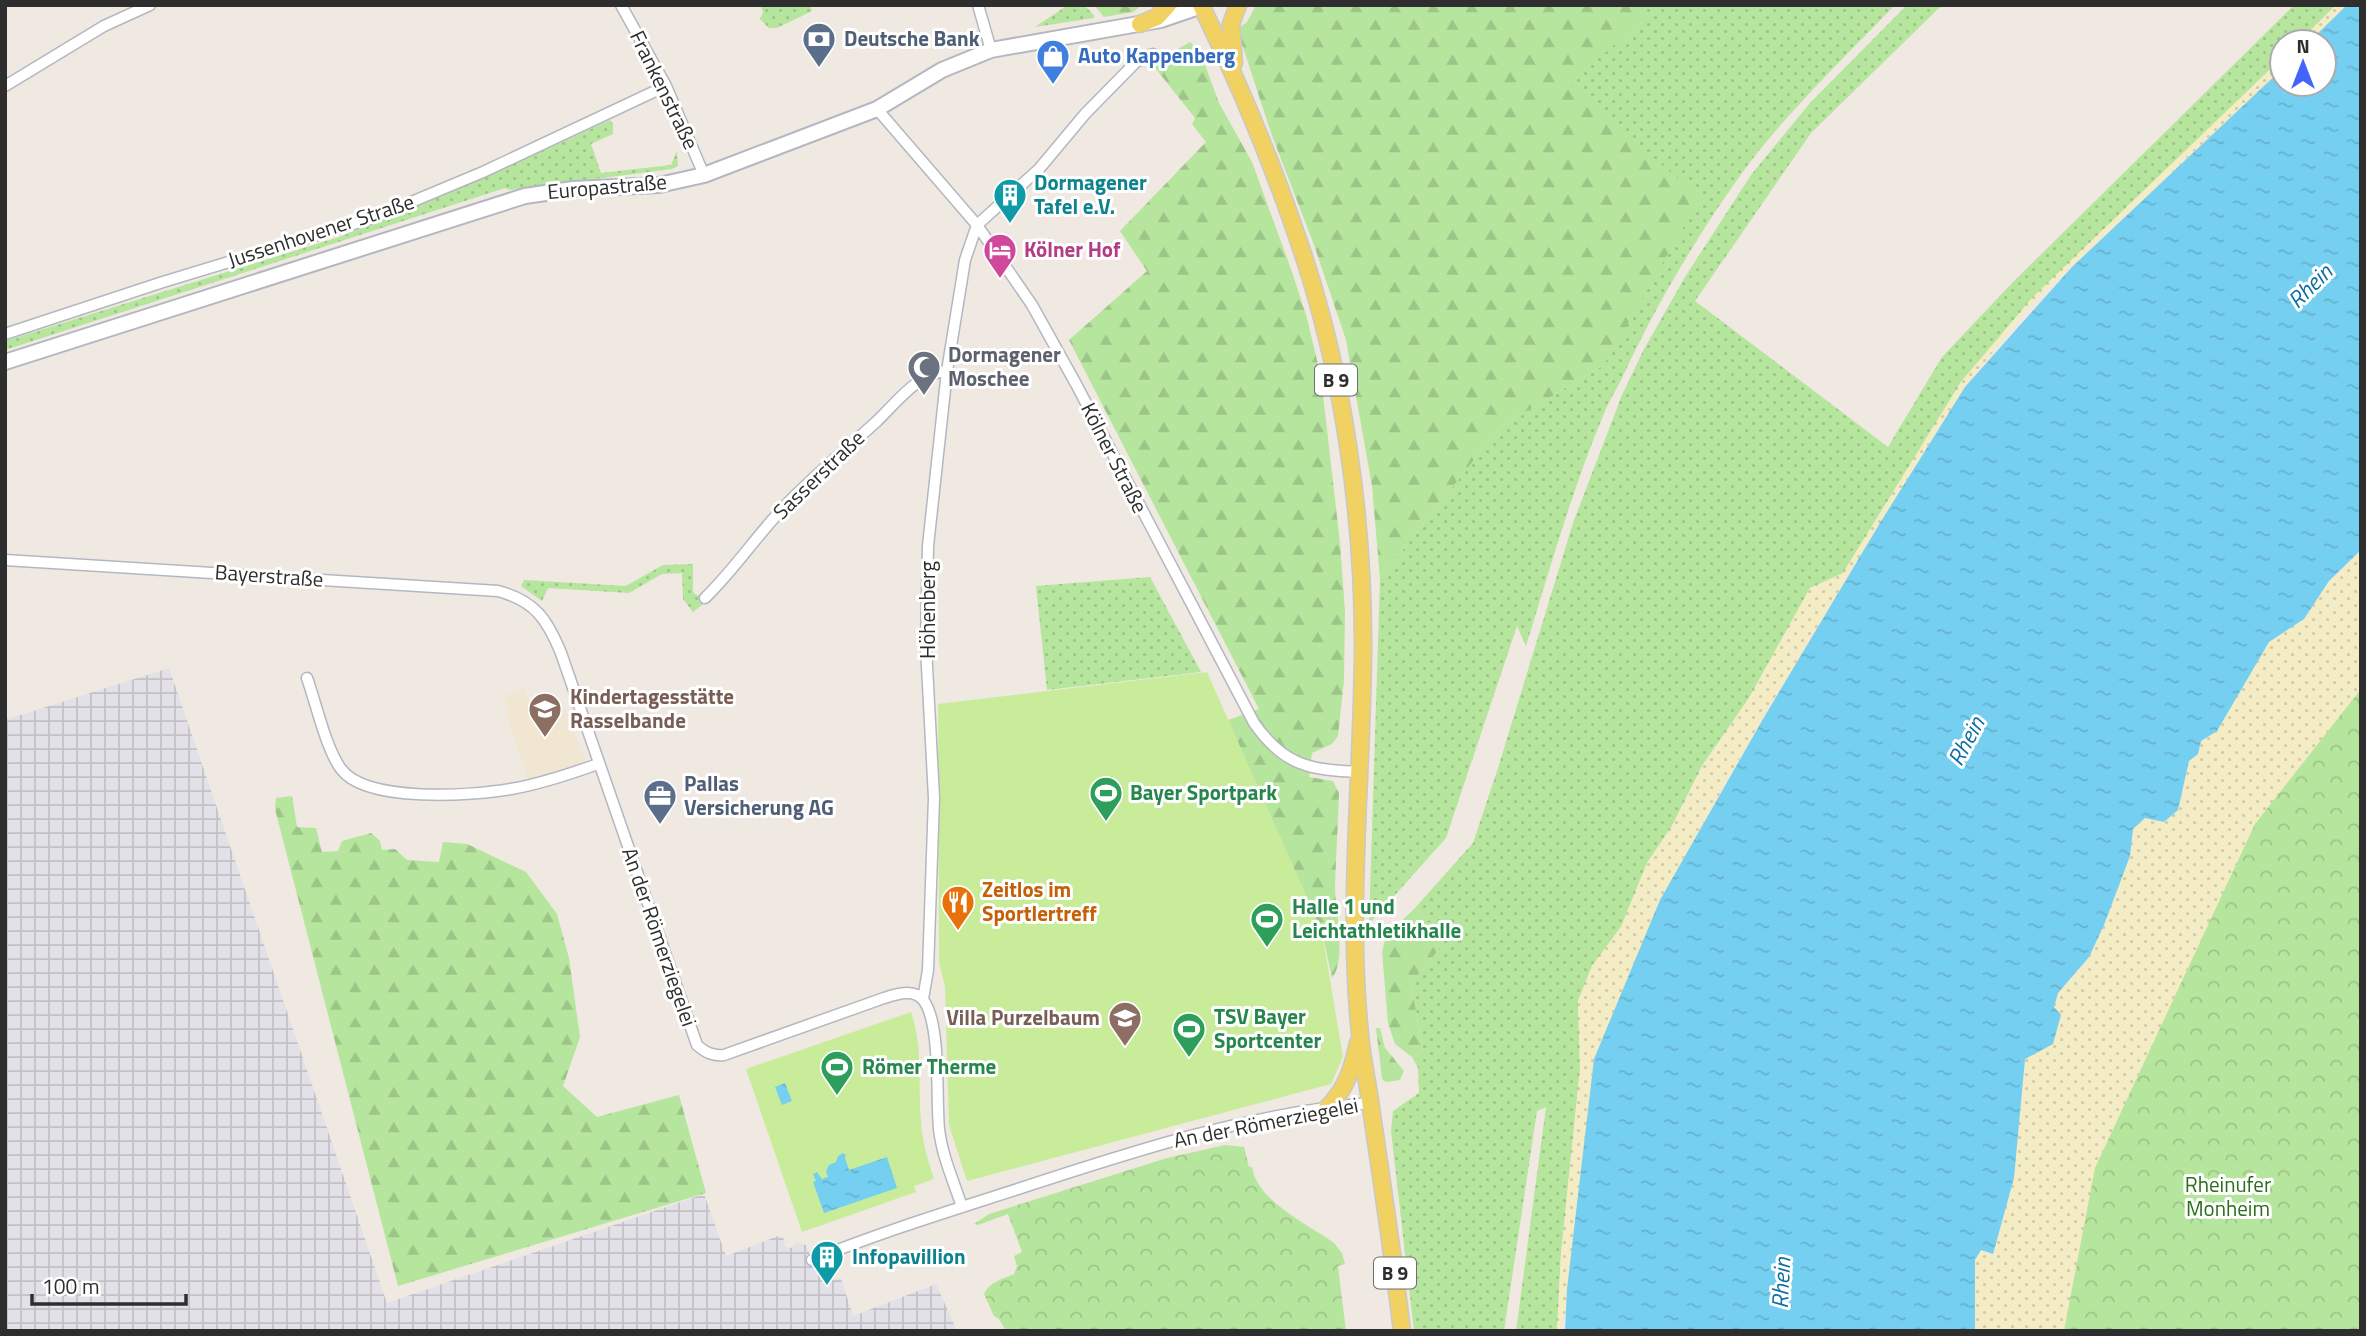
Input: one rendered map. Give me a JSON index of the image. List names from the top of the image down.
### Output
{
  "streets": {
    "main road": ["Europastraße", "B 9"],
    "street": [
      "Frankenstraße",
      "Jussenhovener Straße",
      "Kölner Straße",
      "Sasserstraße",
      "Bayerstraße",
      "Höhenberg",
      "An der Römerziegelei"
    ]
  },
  "crossings": [
    ["Frankenstraße", "Europastraße"],
    ["Frankenstraße", "Jussenhovener Straße"],
    ["Europastraße", "B 9"],
    ["Europastraße", "Kölner Straße"],
    ["B 9", "Kölner Straße"],
    ["B 9", "An der Römerziegelei"],
    ["Kölner Straße", "Höhenberg"],
    ["Sasserstraße", "Höhenberg"],
    ["Bayerstraße", "An der Römerziegelei"],
    ["Höhenberg", "An der Römerziegelei"]
  ],
  "water": ["Rhein"],
  "parks": ["Rheinufer Monheim"],
  "places": {
    "bank": ["Deutsche Bank"],
    "shop": ["Auto Kappenberg"],
    "building": ["Dormagener Tafel e.V.", "Infopavillion"],
    "hotel": ["Kölner Hof"],
    "mosque": ["Dormagener Moschee"],
    "school or university": ["Kindertagesstätte Rasselbande", "Villa Purzelbaum"],
    "sports": [
      "Bayer Sportpark",
      "Halle 1 und Leichtathletikhalle",
      "TSV Bayer Sportcenter",
      "Römer Therme"
    ],
    "office": ["Pallas Versicherung AG"],
    "restaurant": ["Zeitlos im Sportlertreff"]
  },
  "scale_bar": "100 m",
  "north": "top"
}
